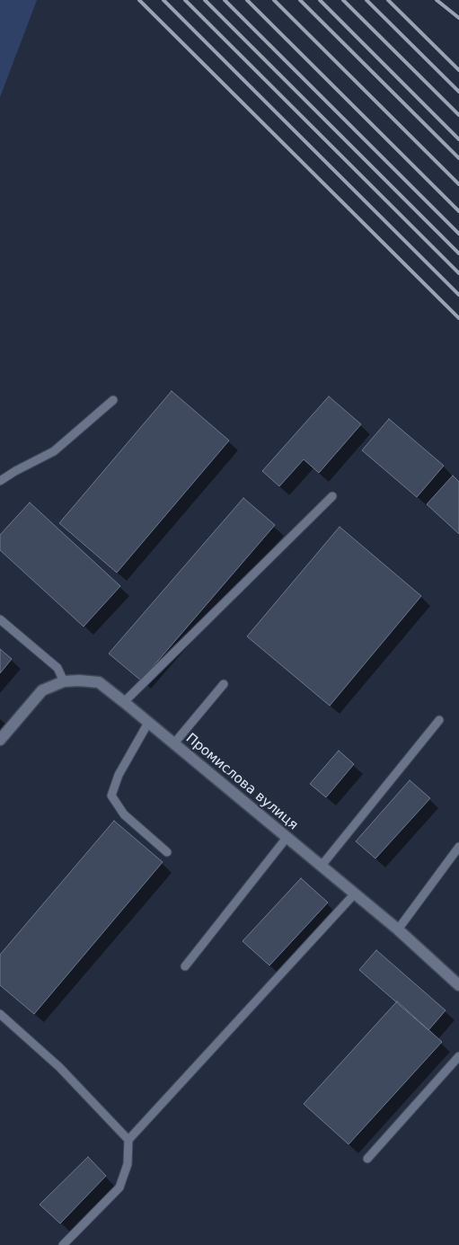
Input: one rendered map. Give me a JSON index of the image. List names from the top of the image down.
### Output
{
  "streets": {
    "street": ["Промислова вулиця"]
  }
}
